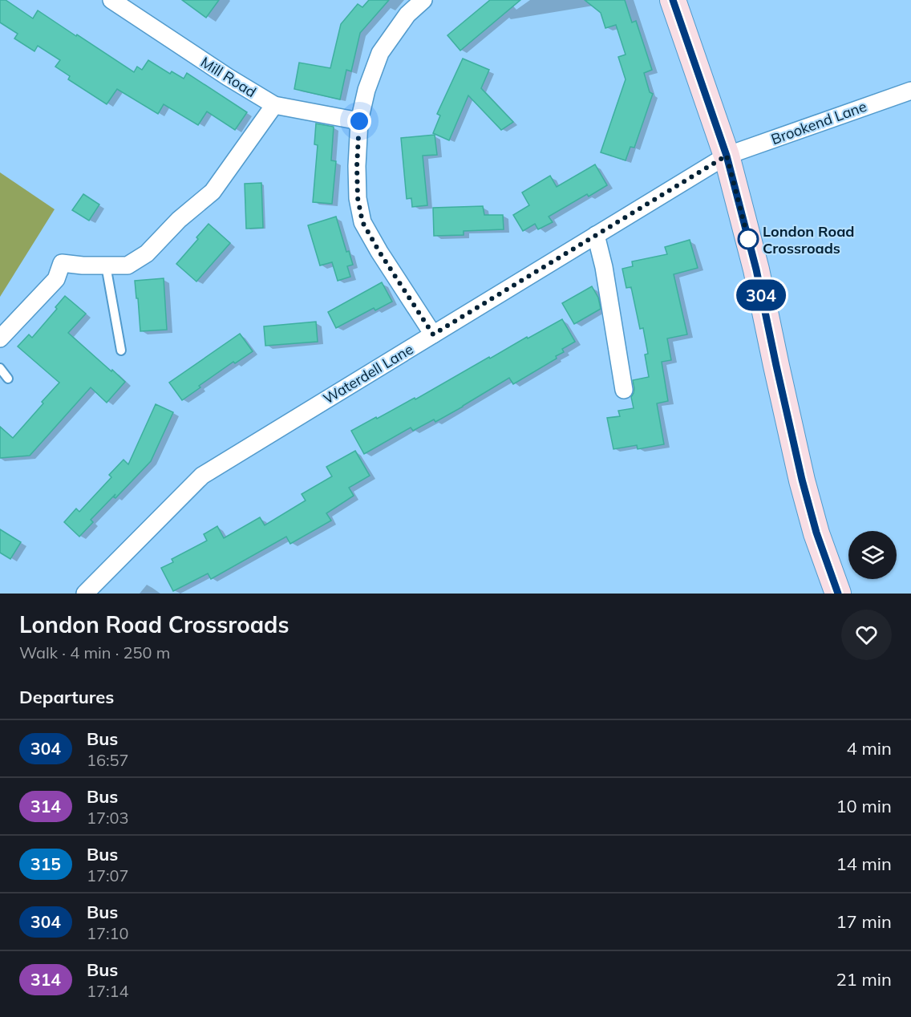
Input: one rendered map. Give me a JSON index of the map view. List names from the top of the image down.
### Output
{
  "streets": {
    "street": ["Mill Road", "Brookend Lane", "Waterdell Lane"]
  },
  "crossings": [
    ["Brookend Lane", "Waterdell Lane"]
  ],
  "places": ["London Road Crossroads"],
  "lines": ["bus line 304"],
  "page": {
    "on_map": "304",
    "heading": [
      ["London Road Crossroads", "Walk · 4 min · 250 m"],
      "Departures"
    ],
    "list": [
      {
        "mark": "304",
        "name": "Bus",
        "note": "16:57",
        "value": "4 min"
      },
      {
        "mark": "314",
        "name": "Bus",
        "note": "17:03",
        "value": "10 min"
      },
      {
        "mark": "315",
        "name": "Bus",
        "note": "17:07",
        "value": "14 min"
      },
      {
        "mark": "304",
        "name": "Bus",
        "note": "17:10",
        "value": "17 min"
      },
      {
        "mark": "314",
        "name": "Bus",
        "note": "17:14",
        "value": "21 min"
      }
    ]
  }
}
